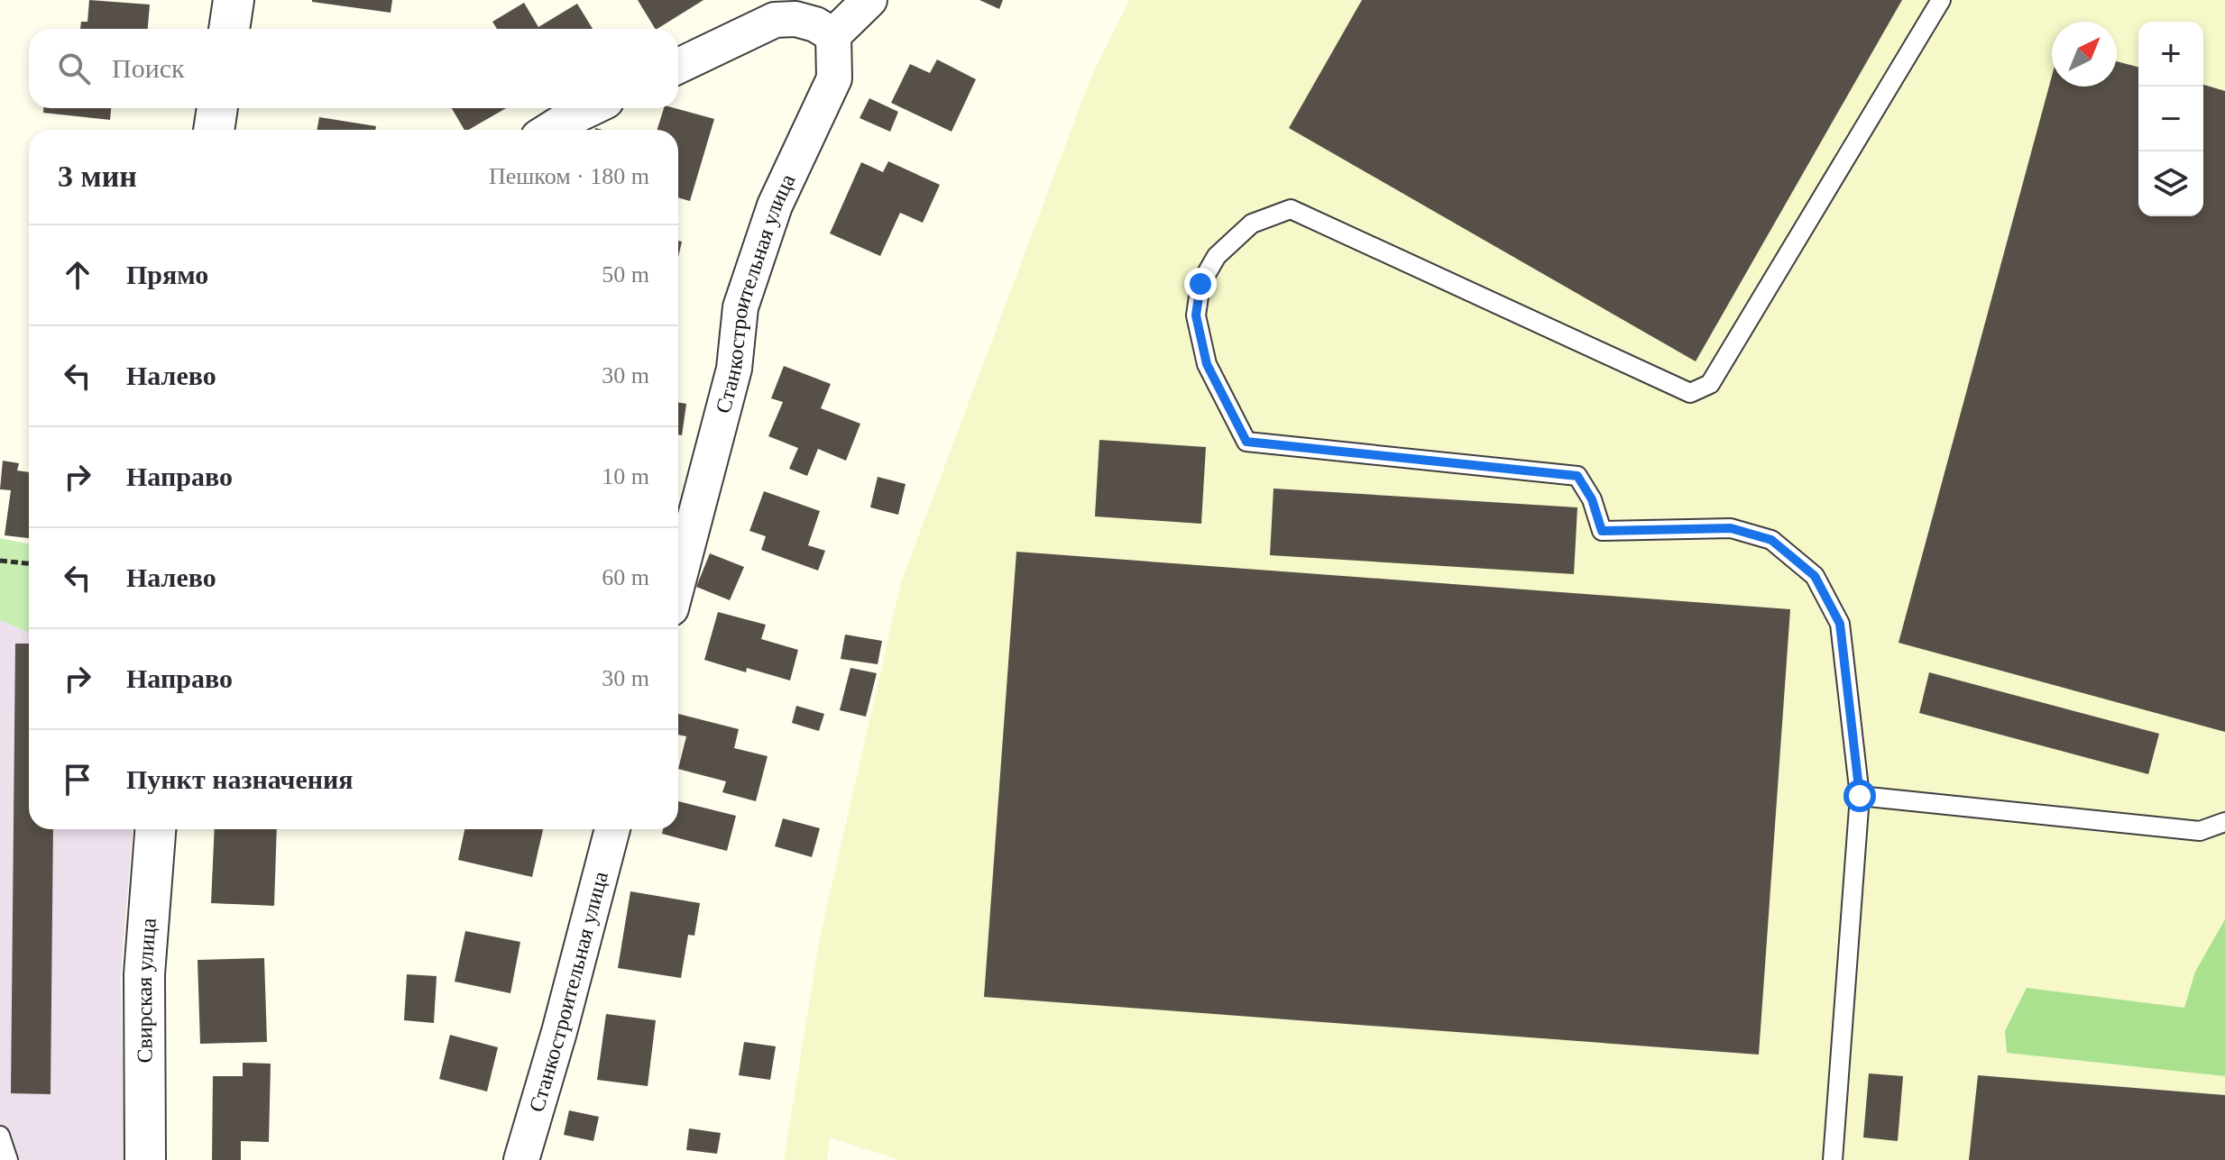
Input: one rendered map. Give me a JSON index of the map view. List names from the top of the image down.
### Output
{
  "streets": {
    "street": ["Станкостроительная улица", "Свирская улица"]
  },
  "north": "top right",
  "page": {
    "map_buttons": ["+", "−"],
    "search": "Поиск",
    "heading": ["3 мин", "Пешком · 180 m"],
    "list": [
      ["Прямо", "50 m"],
      ["Налево", "30 m"],
      ["Направо", "10 m"],
      ["Налево", "60 m"],
      ["Направо", "30 m"],
      "Пункт назначения"
    ]
  }
}
